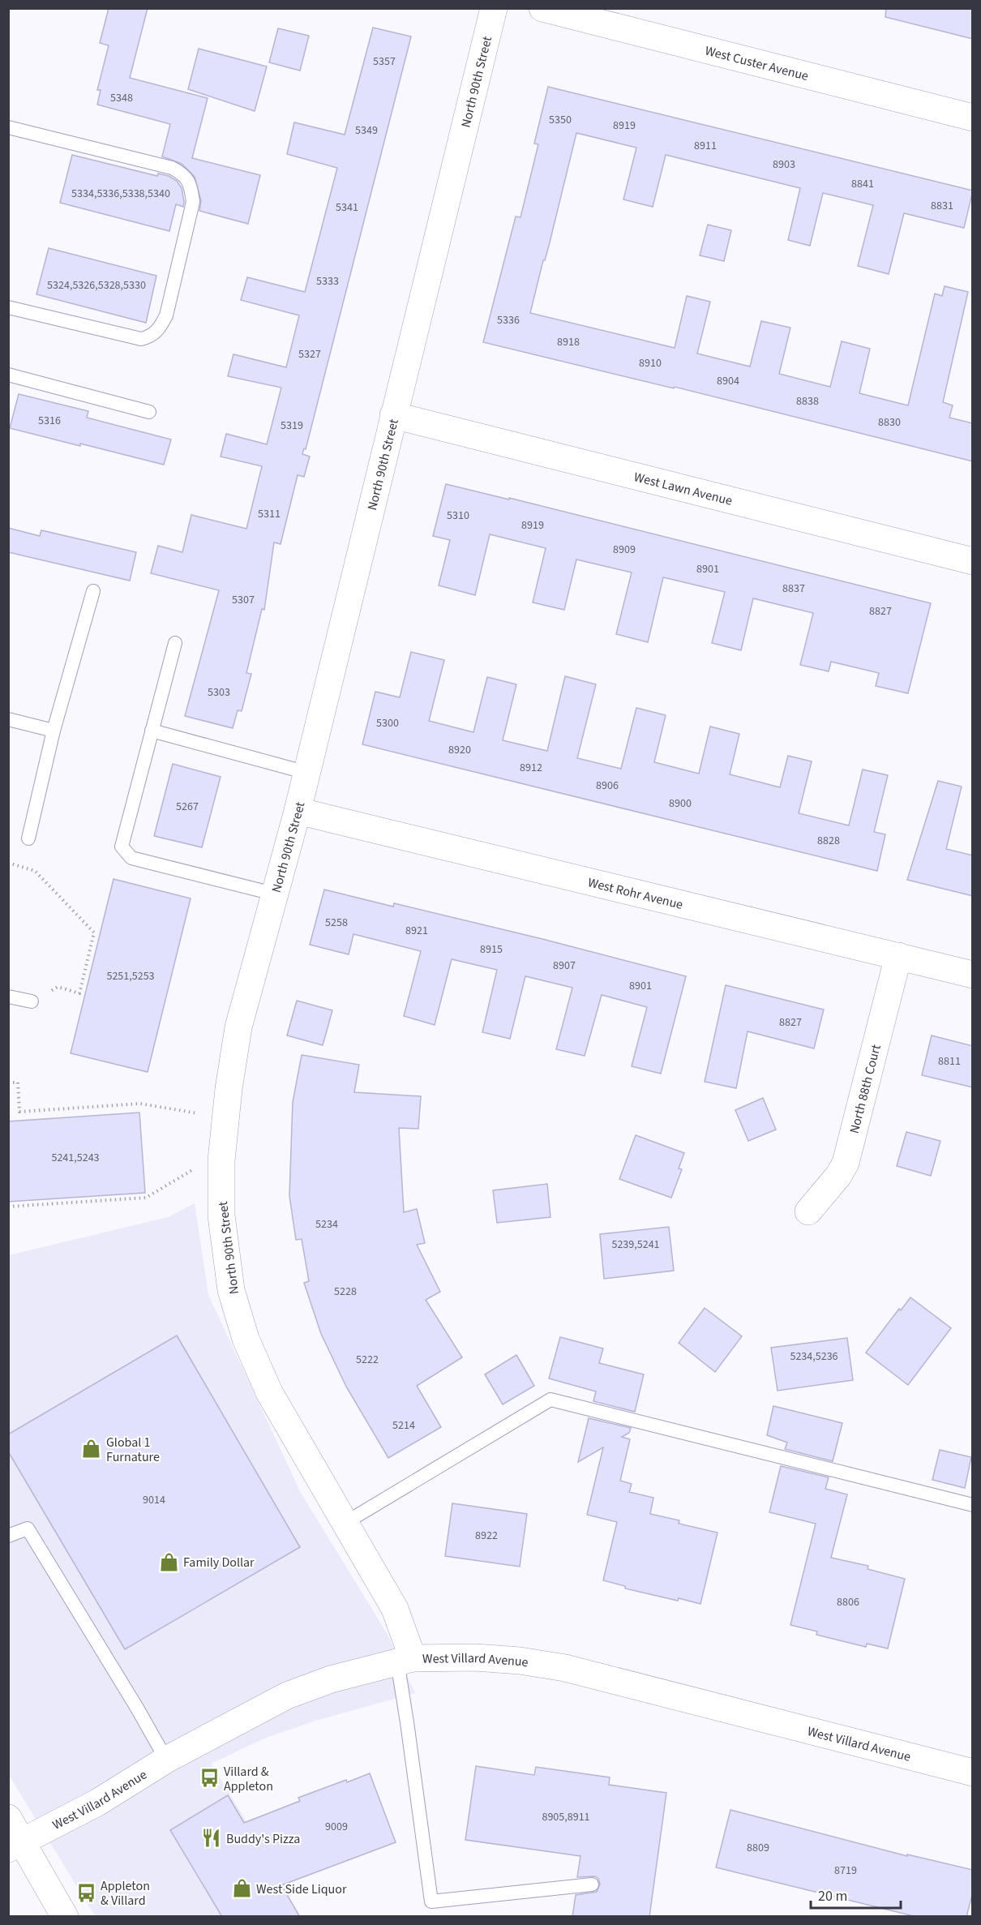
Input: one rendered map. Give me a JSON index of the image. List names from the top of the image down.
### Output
{
  "streets": {
    "street": [
      "West Custer Avenue",
      "North 90th Street",
      "West Lawn Avenue",
      "West Rohr Avenue",
      "North 88th Court",
      "West Villard Avenue"
    ]
  },
  "crossings": [
    ["North 90th Street", "West Lawn Avenue"],
    ["North 90th Street", "West Rohr Avenue"],
    ["North 90th Street", "West Villard Avenue"],
    ["West Rohr Avenue", "North 88th Court"]
  ],
  "places": {
    "shop": ["Global 1 Furnature", "Family Dollar", "West Side Liquor"],
    "bus stop": ["Villard & Appleton", "Appleton & Villard"],
    "restaurant": ["Buddy's Pizza"]
  },
  "house_numbers": [
    "5357",
    "5348",
    "5350",
    "8919",
    "5349",
    "8911",
    "8903",
    "8841",
    "5334,5336,5338,5340",
    "8831",
    "5341",
    "5333",
    "5324,5326,5328,5330",
    "5336",
    "8918",
    "5327",
    "8910",
    "8904",
    "8838",
    "5316",
    "8830",
    "5319",
    "5311",
    "5310",
    "8919",
    "8909",
    "8901",
    "8837",
    "5307",
    "8827",
    "5303",
    "5300",
    "8920",
    "8912",
    "8906",
    "8900",
    "5267",
    "8828",
    "5258",
    "8921",
    "8915",
    "8907",
    "5251,5253",
    "8901",
    "8827",
    "8811",
    "5241,5243",
    "5234",
    "5239,5241",
    "5228",
    "5234,5236",
    "5222",
    "5214",
    "9014",
    "8922",
    "8806",
    "8905,8911",
    "9009",
    "8809",
    "8719"
  ],
  "scale_bar": "20 m"
}
